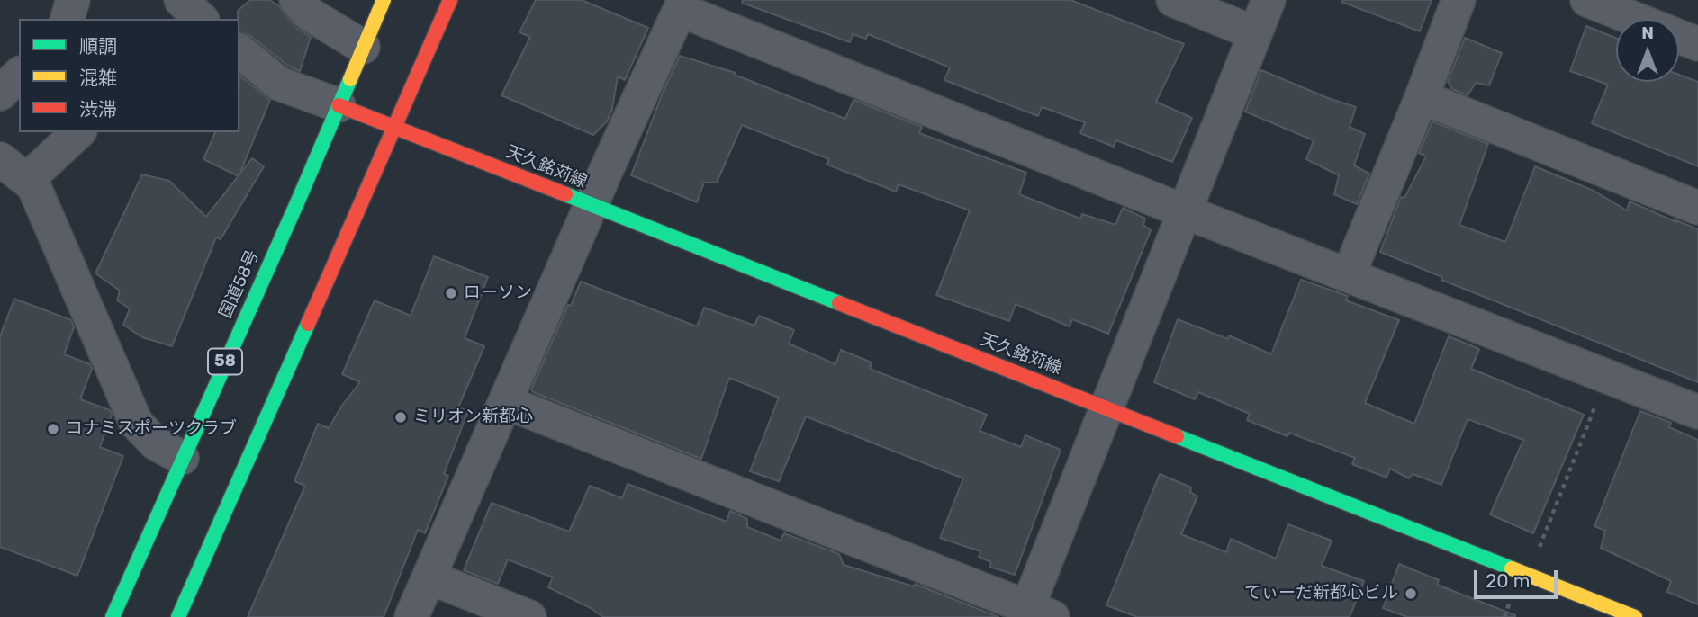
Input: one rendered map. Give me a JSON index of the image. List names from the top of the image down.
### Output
{
  "streets": {
    "main road": ["天久銘苅線", "国道58号", "58"]
  },
  "crossings": [
    ["天久銘苅線", "国道58号"]
  ],
  "places": [
    "ローソン",
    "ミリオン新都心",
    "コナミスポーツクラブ",
    "てぃーだ新都心ビル"
  ],
  "legend": ["順調", "混雑", "渋滞"],
  "scale_bar": "20 m",
  "north": "top"
}
